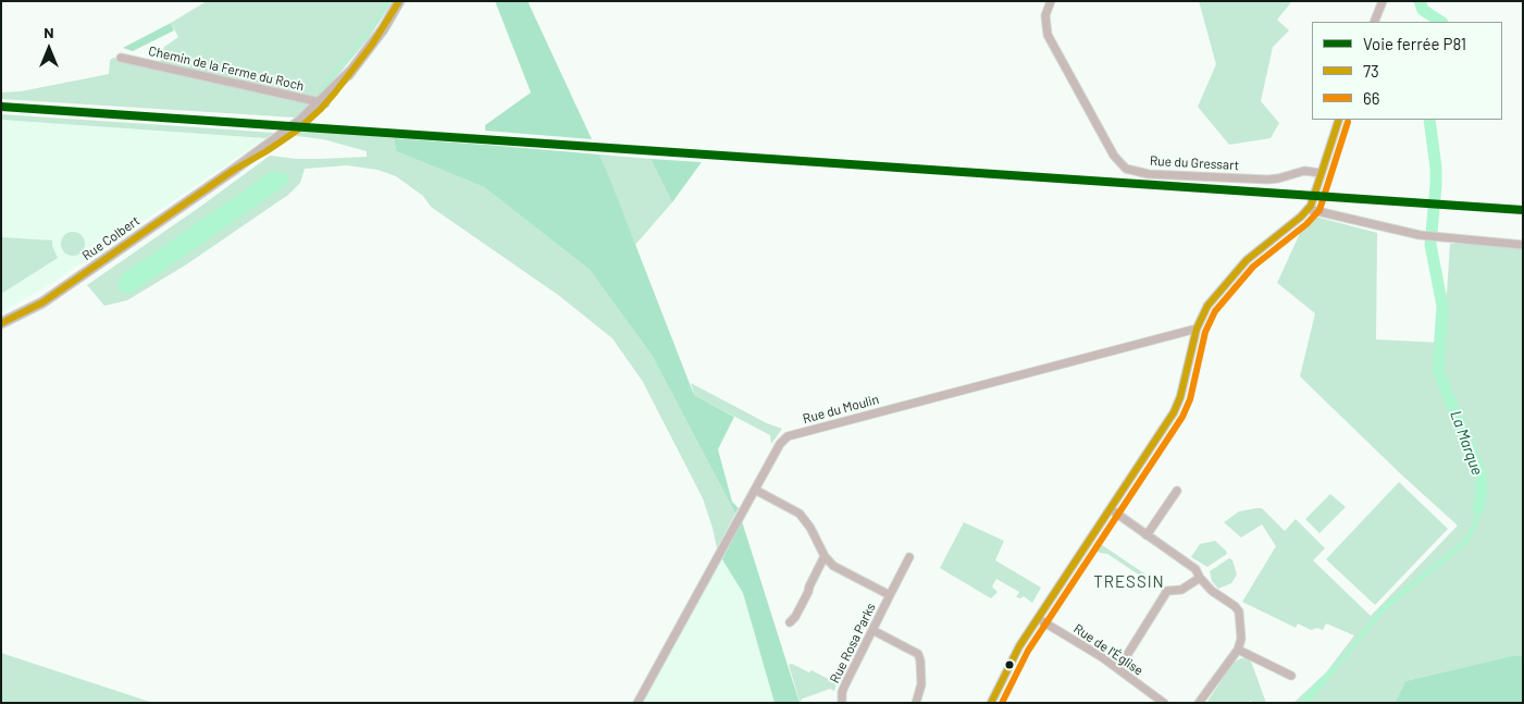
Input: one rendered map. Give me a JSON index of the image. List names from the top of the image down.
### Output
{
  "streets": {
    "main road": ["Rue Colbert"],
    "street": [
      "Chemin de la Ferme du Roch",
      "Rue du Gressart",
      "Rue du Moulin",
      "Rue Rosa Parks",
      "Rue de l'Église"
    ]
  },
  "crossings": [
    ["Chemin de la Ferme du Roch", "Rue Colbert"],
    ["Rue du Moulin", "Rue Rosa Parks"]
  ],
  "districts": ["TRESSIN"],
  "water": ["La Marque"],
  "lines": ["transit line 73", "rail line P81", "transit line 66"],
  "legend": ["Voie ferrée P81", "73", "66"],
  "north": "top"
}
